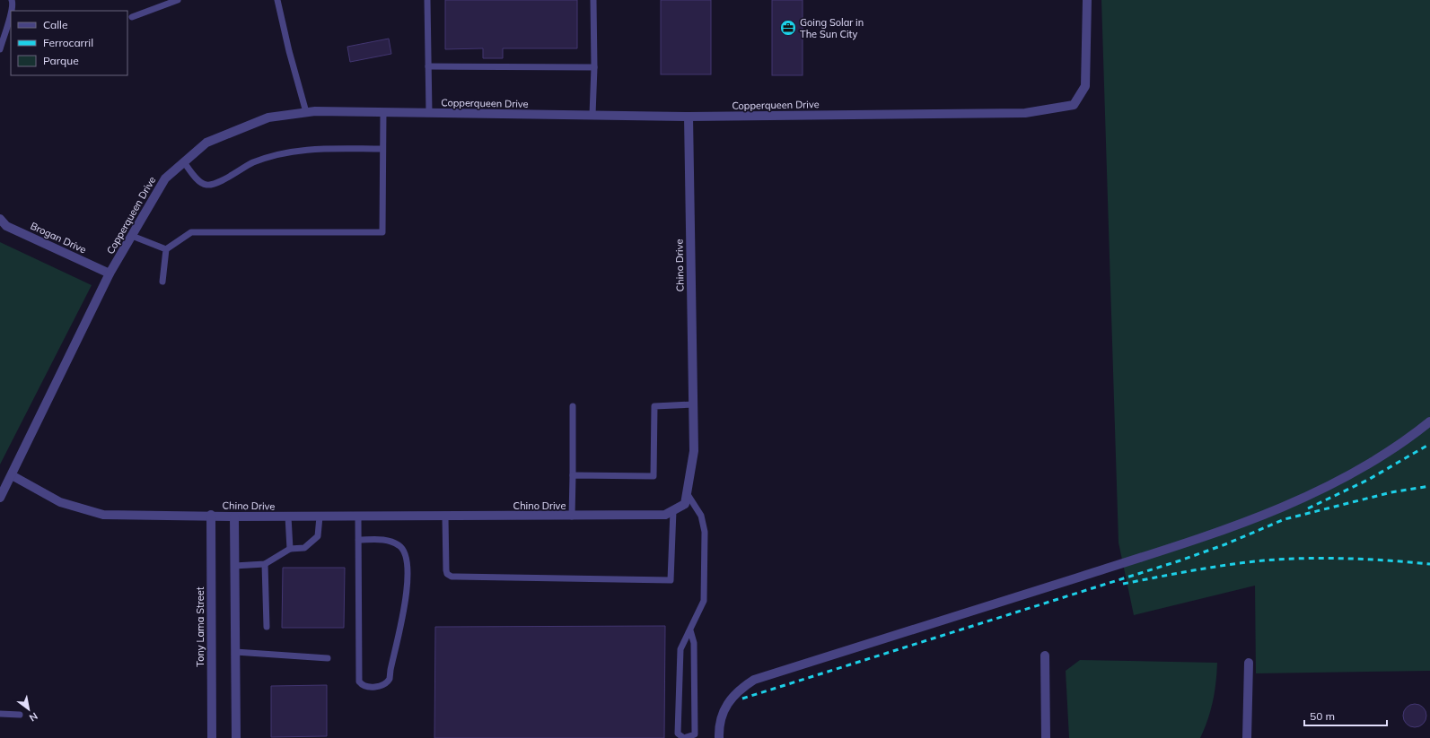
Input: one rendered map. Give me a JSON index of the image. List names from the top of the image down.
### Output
{
  "streets": {
    "street": [
      "Copperqueen Drive",
      "Brogan Drive",
      "Chino Drive",
      "Tony Lama Street"
    ]
  },
  "crossings": [
    ["Copperqueen Drive", "Brogan Drive"],
    ["Copperqueen Drive", "Chino Drive"],
    ["Chino Drive", "Tony Lama Street"]
  ],
  "places": {
    "office": ["Going Solar in The Sun City"]
  },
  "legend": ["Calle", "Ferrocarril", "Parque"],
  "scale_bar": "50 m",
  "north": "bottom right"
}
